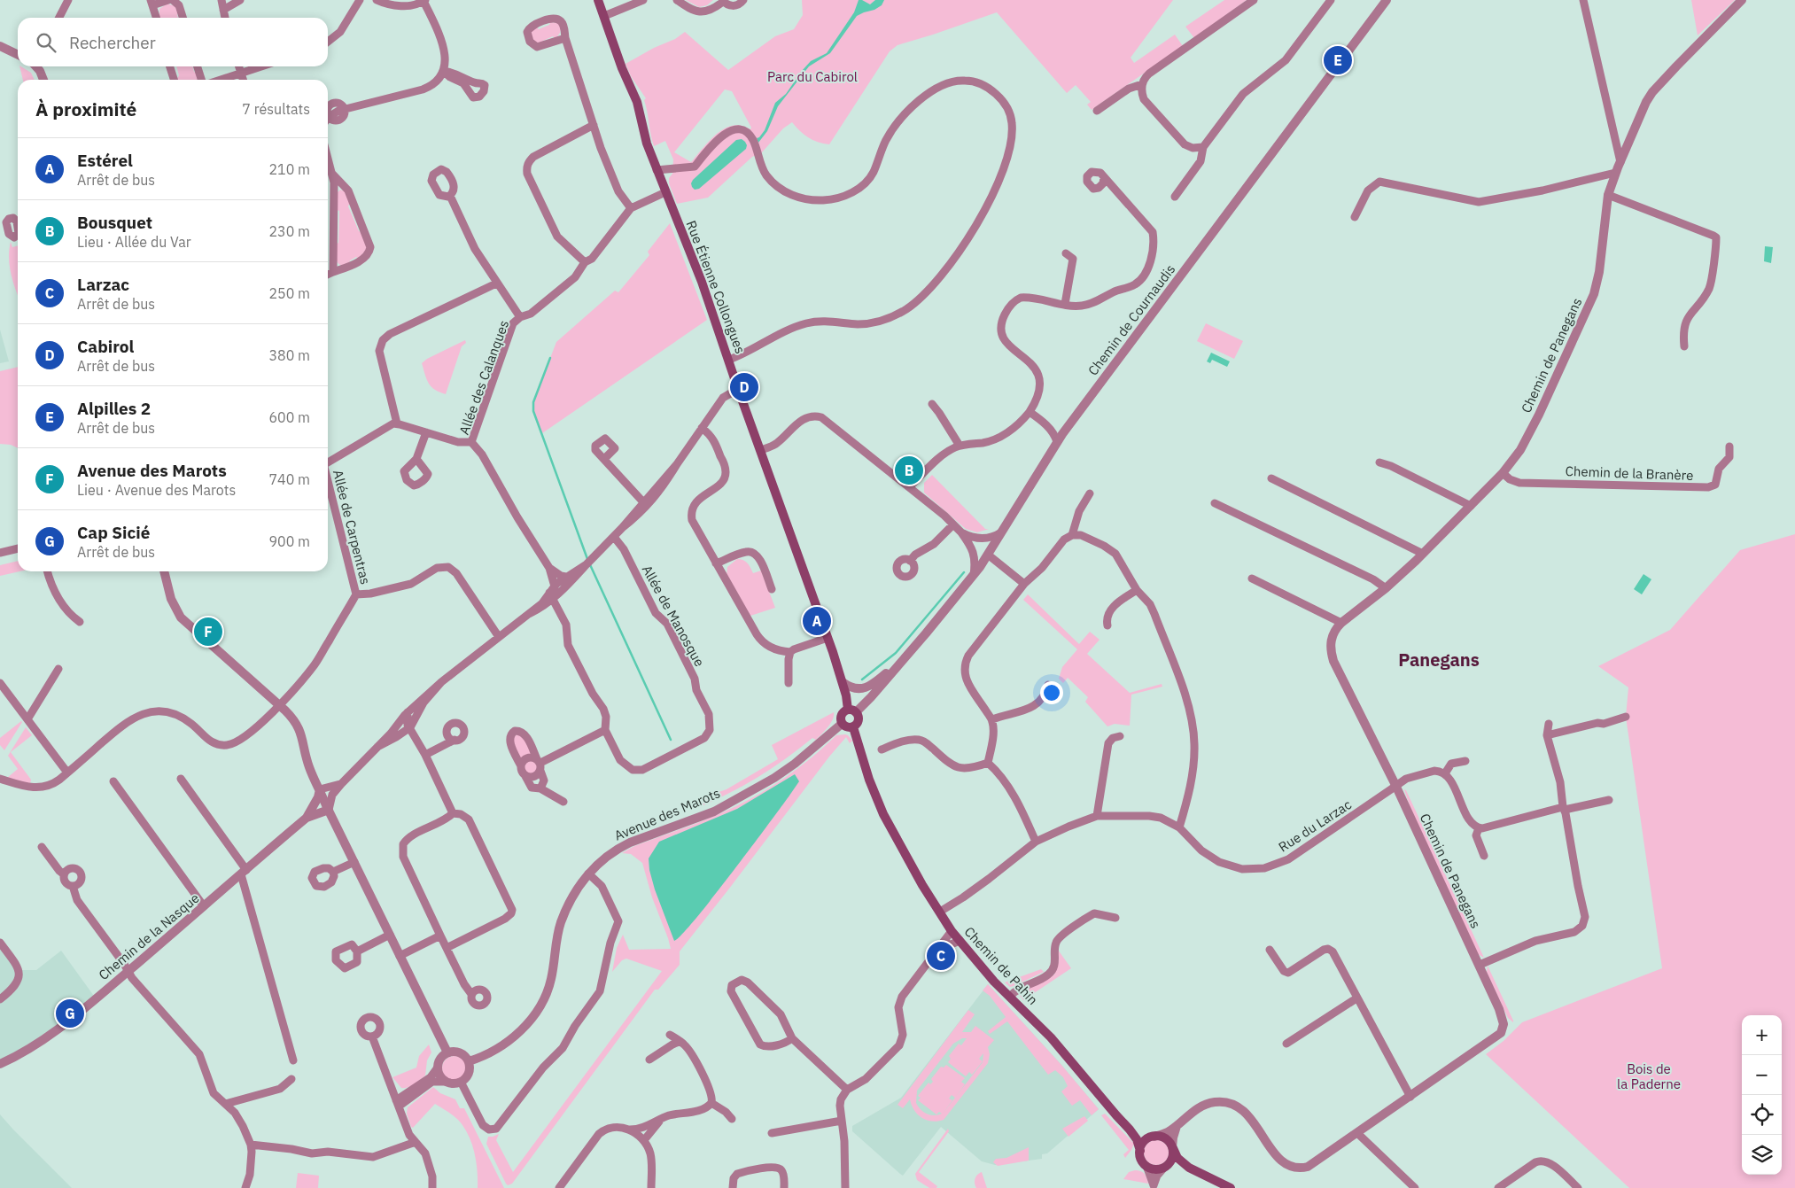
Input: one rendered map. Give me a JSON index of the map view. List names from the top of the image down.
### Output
{
  "streets": {
    "main road": ["Rue Étienne Collongues", "Chemin de Pahin"],
    "street": [
      "Chemin de Cournaudis",
      "Chemin de Panegans",
      "Allée des Calanques",
      "Chemin de la Branère",
      "Allée de Carpentras",
      "Allée de Manosque",
      "Avenue des Marots",
      "Rue du Larzac",
      "Chemin de la Nasque"
    ]
  },
  "crossings": [
    ["Rue Étienne Collongues", "Chemin de Cournaudis"],
    ["Rue Étienne Collongues", "Allée des Calanques"],
    ["Rue Étienne Collongues", "Avenue des Marots"],
    ["Rue Étienne Collongues", "Chemin de Pahin"],
    ["Chemin de Cournaudis", "Avenue des Marots"],
    ["Chemin de Cournaudis", "Chemin de Pahin"],
    ["Chemin de Panegans", "Chemin de la Branère"],
    ["Chemin de Panegans", "Rue du Larzac"],
    ["Chemin de Panegans", "Chemin de Pahin"],
    ["Allée des Calanques", "Allée de Manosque"],
    ["Avenue des Marots", "Chemin de Pahin"],
    ["Rue du Larzac", "Chemin de Pahin"]
  ],
  "districts": ["Panegans"],
  "parks": ["Parc du Cabirol", "Bois de la Paderne"],
  "page": {
    "search": "Rechercher",
    "pins": [
      "E",
      "D",
      "B",
      "A",
      "F",
      "C",
      "G"
    ],
    "heading": ["À proximité", "7 résultats"],
    "list": [
      {
        "mark": "A",
        "name": "Estérel",
        "note": "Arrêt de bus",
        "value": "210 m"
      },
      {
        "mark": "B",
        "name": "Bousquet",
        "note": "Lieu · Allée du Var",
        "value": "230 m"
      },
      {
        "mark": "C",
        "name": "Larzac",
        "note": "Arrêt de bus",
        "value": "250 m"
      },
      {
        "mark": "D",
        "name": "Cabirol",
        "note": "Arrêt de bus",
        "value": "380 m"
      },
      {
        "mark": "E",
        "name": "Alpilles 2",
        "note": "Arrêt de bus",
        "value": "600 m"
      },
      {
        "mark": "F",
        "name": "Avenue des Marots",
        "note": "Lieu · Avenue des Marots",
        "value": "740 m"
      },
      {
        "mark": "G",
        "name": "Cap Sicié",
        "note": "Arrêt de bus",
        "value": "900 m"
      }
    ],
    "map_buttons": ["+", "−"]
  }
}
